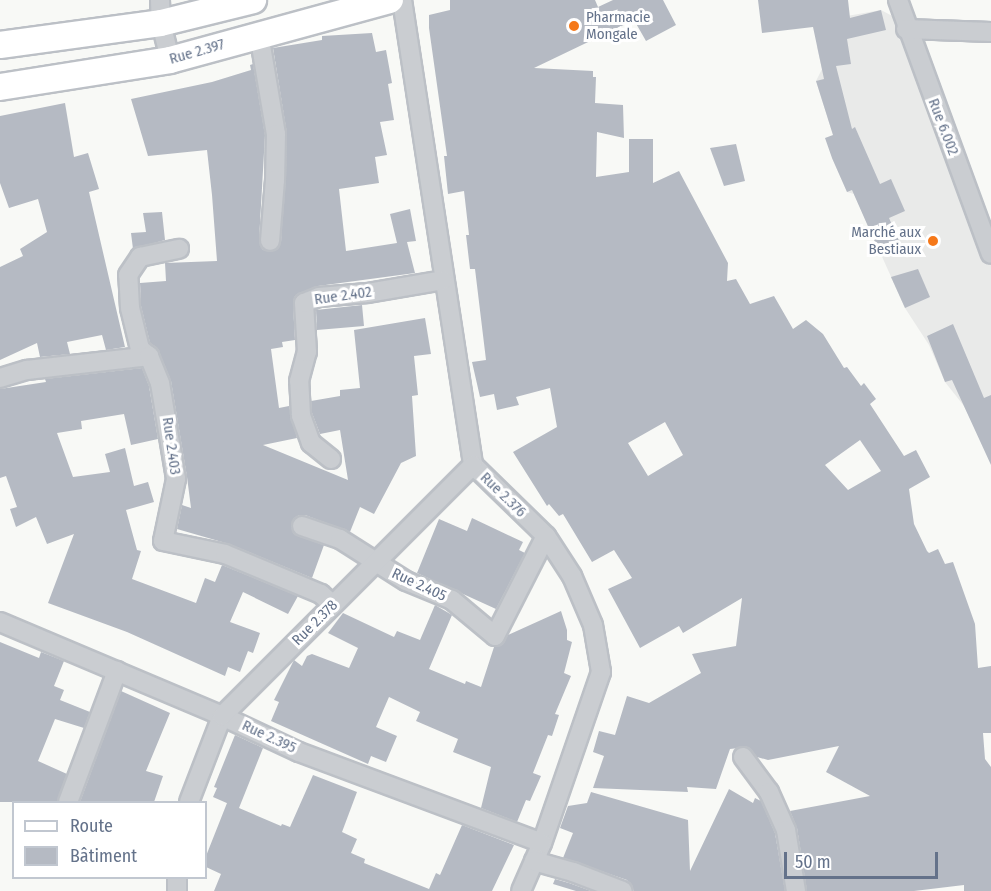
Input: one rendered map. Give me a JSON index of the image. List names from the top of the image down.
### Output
{
  "streets": {
    "main road": ["Rue 2.397"],
    "street": [
      "Rue 6.002",
      "Rue 2.402",
      "Rue 2.403",
      "Rue 2.376",
      "Rue 2.405",
      "Rue 2.378",
      "Rue 2.395"
    ]
  },
  "crossings": [
    ["Rue 2.402", "Rue 2.376"],
    ["Rue 2.403", "Rue 2.378"],
    ["Rue 2.376", "Rue 2.405"],
    ["Rue 2.376", "Rue 2.378"],
    ["Rue 2.376", "Rue 2.395"],
    ["Rue 2.405", "Rue 2.378"],
    ["Rue 2.378", "Rue 2.395"]
  ],
  "places": ["Pharmacie Mongale", "Marché aux Bestiaux"],
  "legend": ["Route", "Bâtiment"],
  "scale_bar": "50 m"
}
